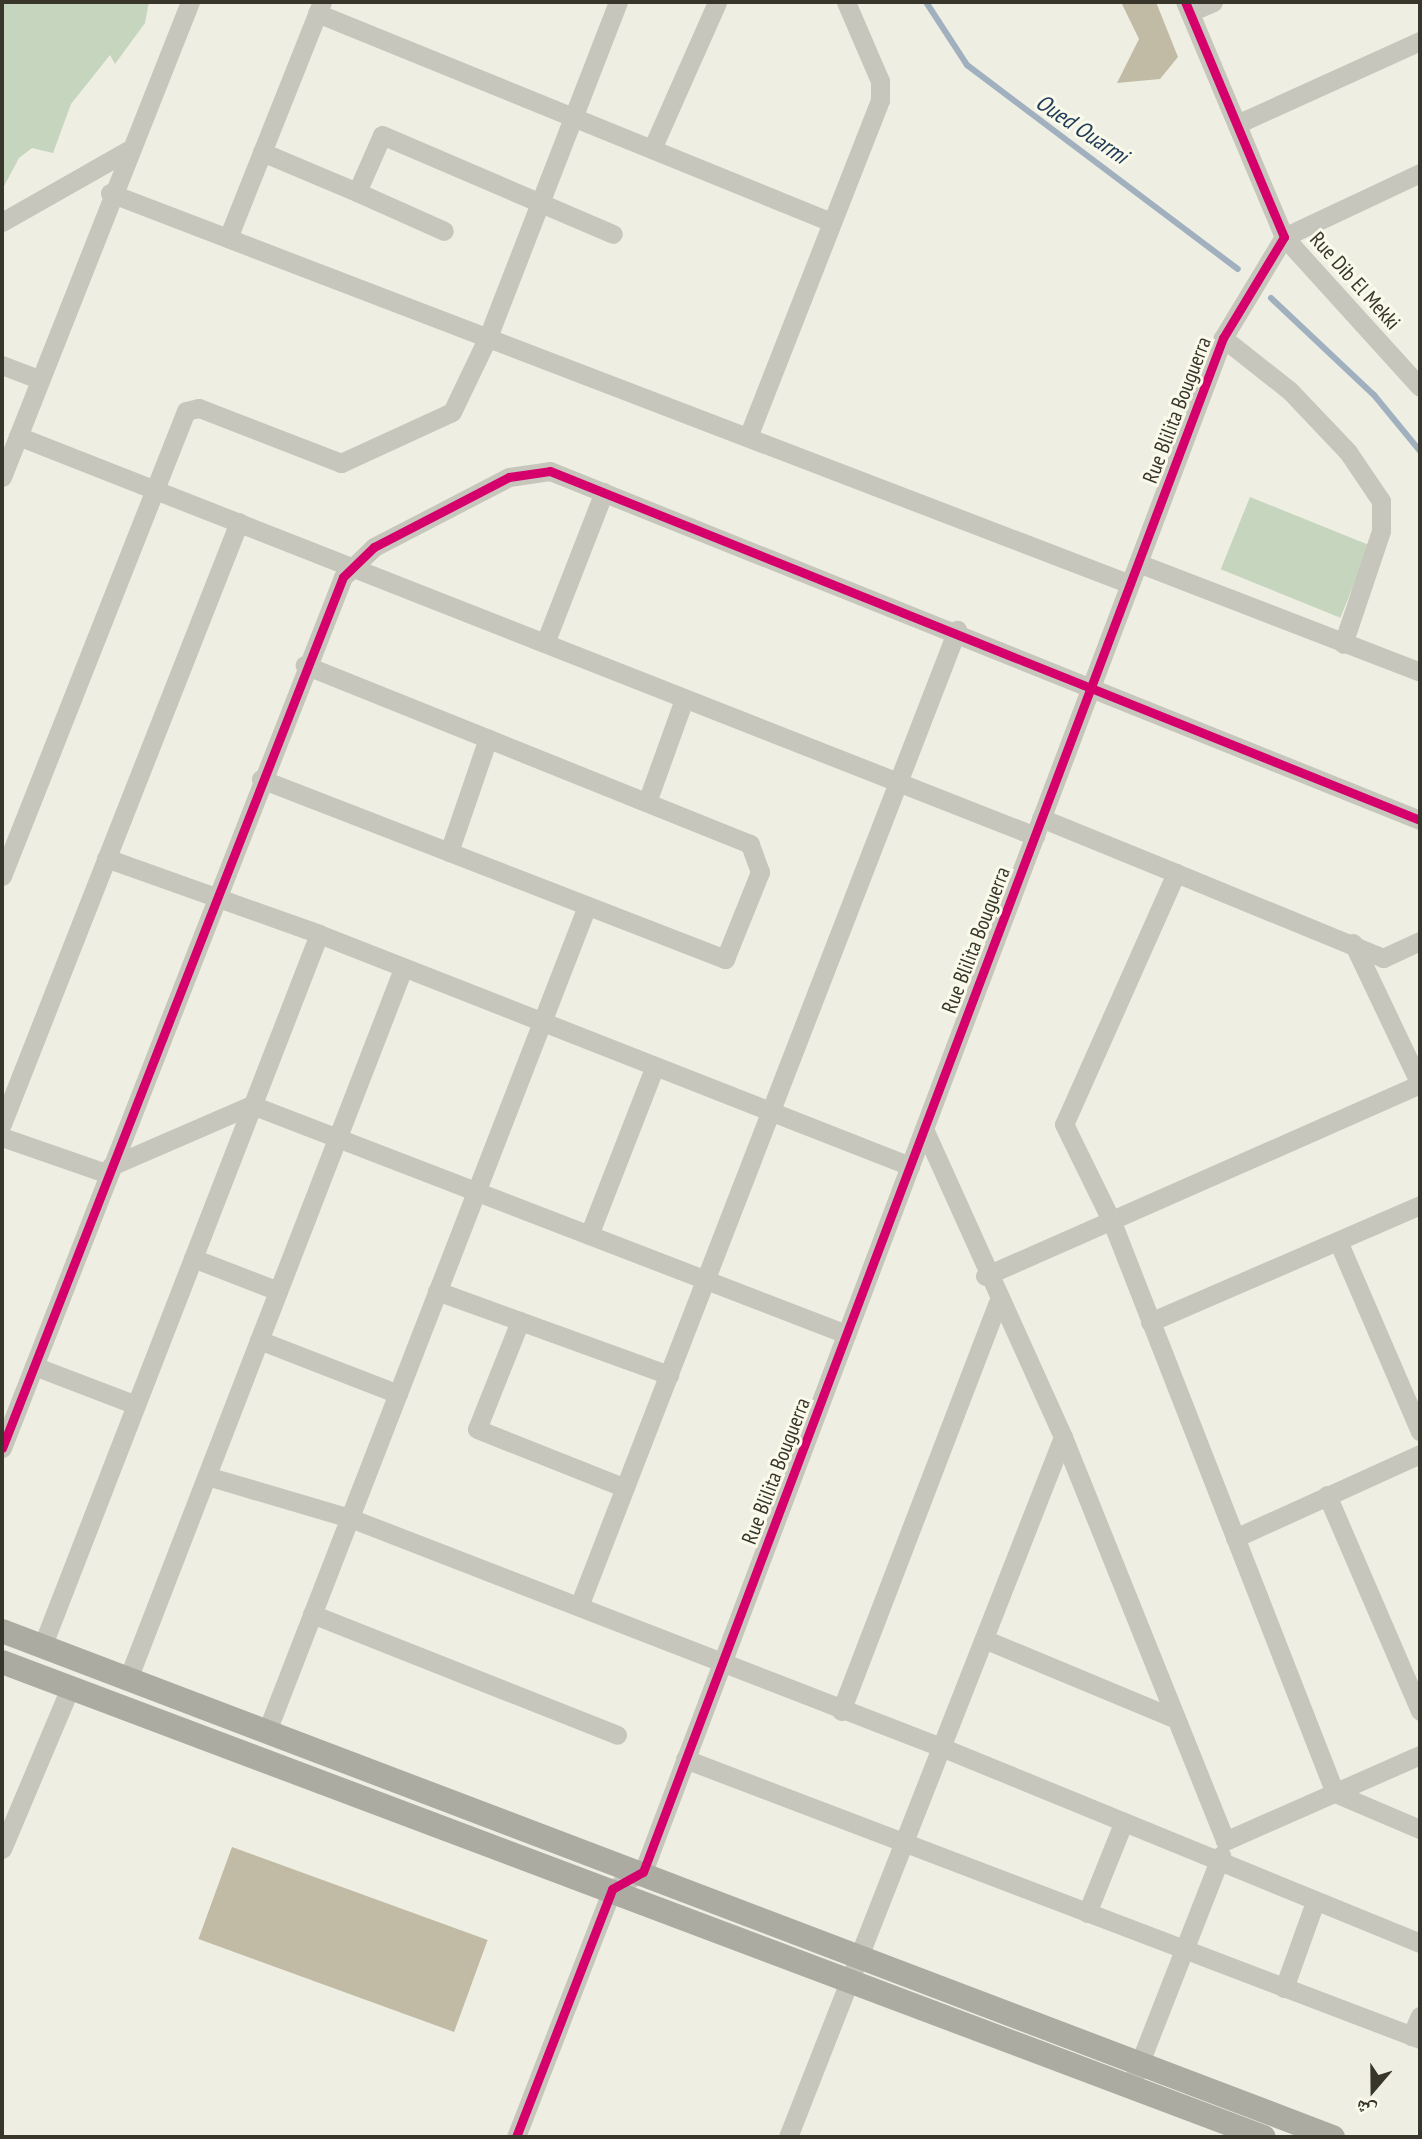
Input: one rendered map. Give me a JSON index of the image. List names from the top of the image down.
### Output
{
  "streets": {
    "street": ["Rue Dib El Mekki", "Rue Blilita Bouguerra"]
  },
  "crossings": [
    ["Rue Dib El Mekki", "Rue Blilita Bouguerra"]
  ],
  "water": ["Oued Ouarmi"],
  "north": "bottom"
}
